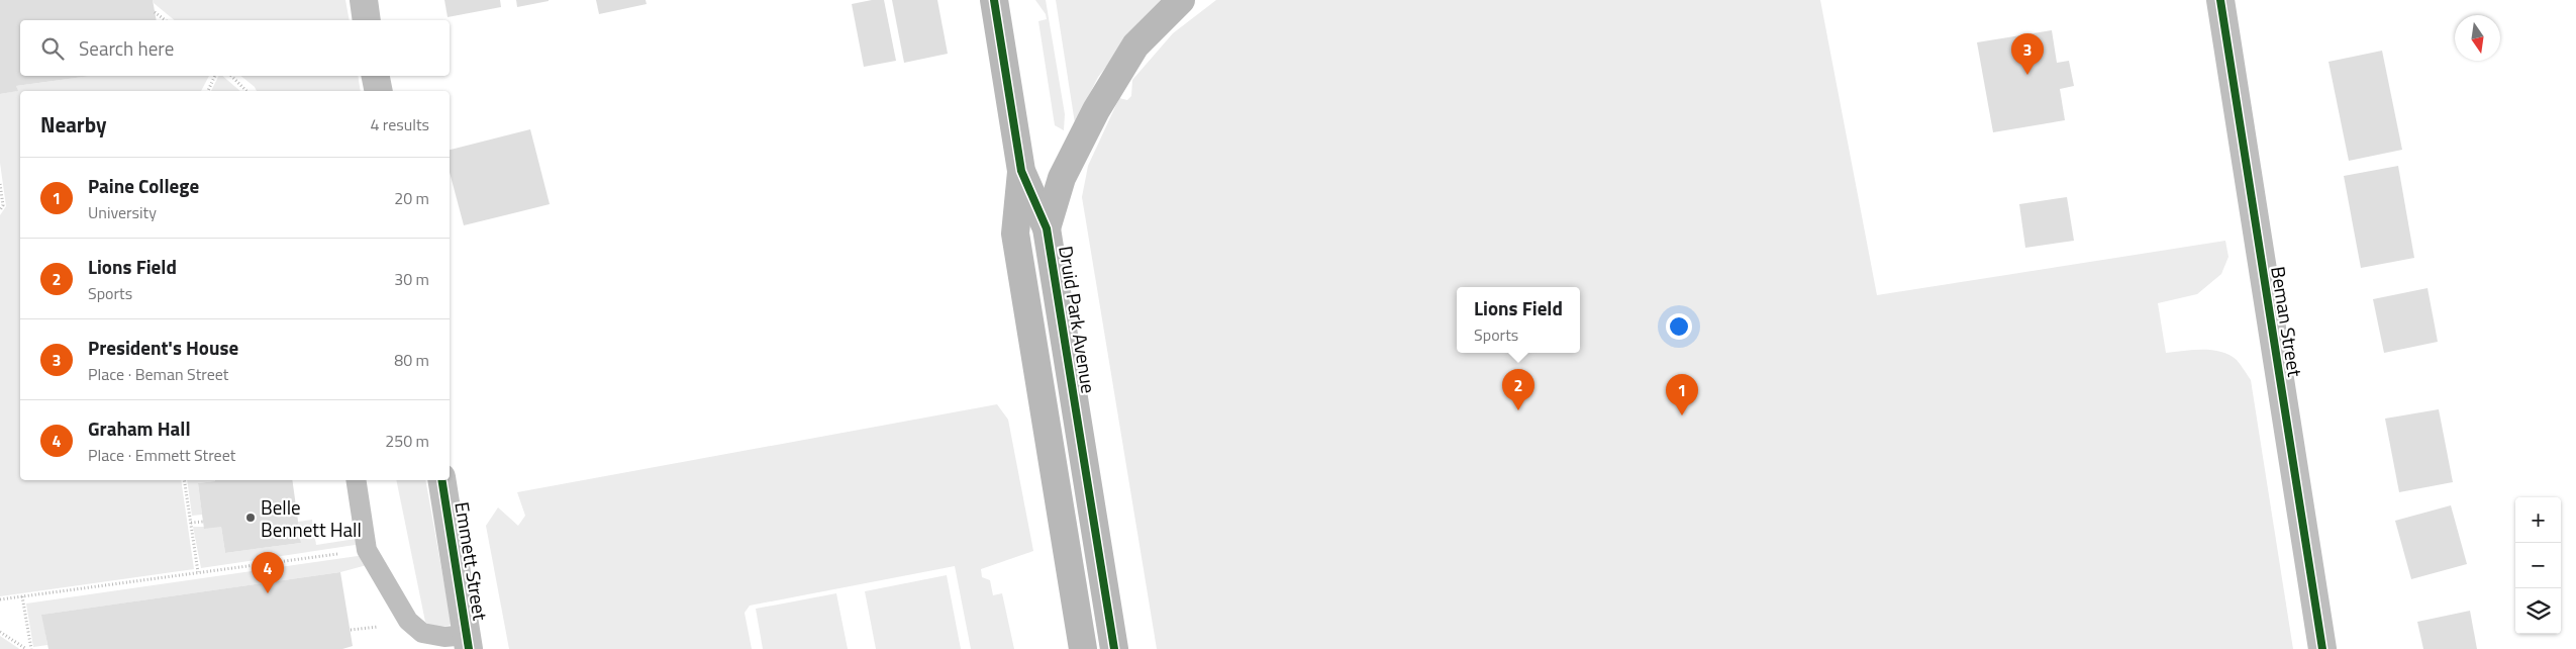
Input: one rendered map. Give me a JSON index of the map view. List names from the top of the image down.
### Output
{
  "streets": {
    "street": ["Druid Park Avenue", "Beman Street", "Emmett Street"]
  },
  "places": ["Belle Bennett Hall"],
  "north": "bottom",
  "page": {
    "search": "Search here",
    "pins": [
      "3",
      "2",
      "1",
      "4"
    ],
    "heading": ["Nearby", "4 results"],
    "list": [
      {
        "mark": "1",
        "name": "Paine College",
        "note": "University",
        "value": "20 m"
      },
      {
        "mark": "2",
        "name": "Lions Field",
        "note": "Sports",
        "value": "30 m"
      },
      {
        "mark": "3",
        "name": "President's House",
        "note": "Place · Beman Street",
        "value": "80 m"
      },
      {
        "mark": "4",
        "name": "Graham Hall",
        "note": "Place · Emmett Street",
        "value": "250 m"
      }
    ],
    "popup": ["Lions Field", "Sports"],
    "map_buttons": ["+", "−"]
  }
}
